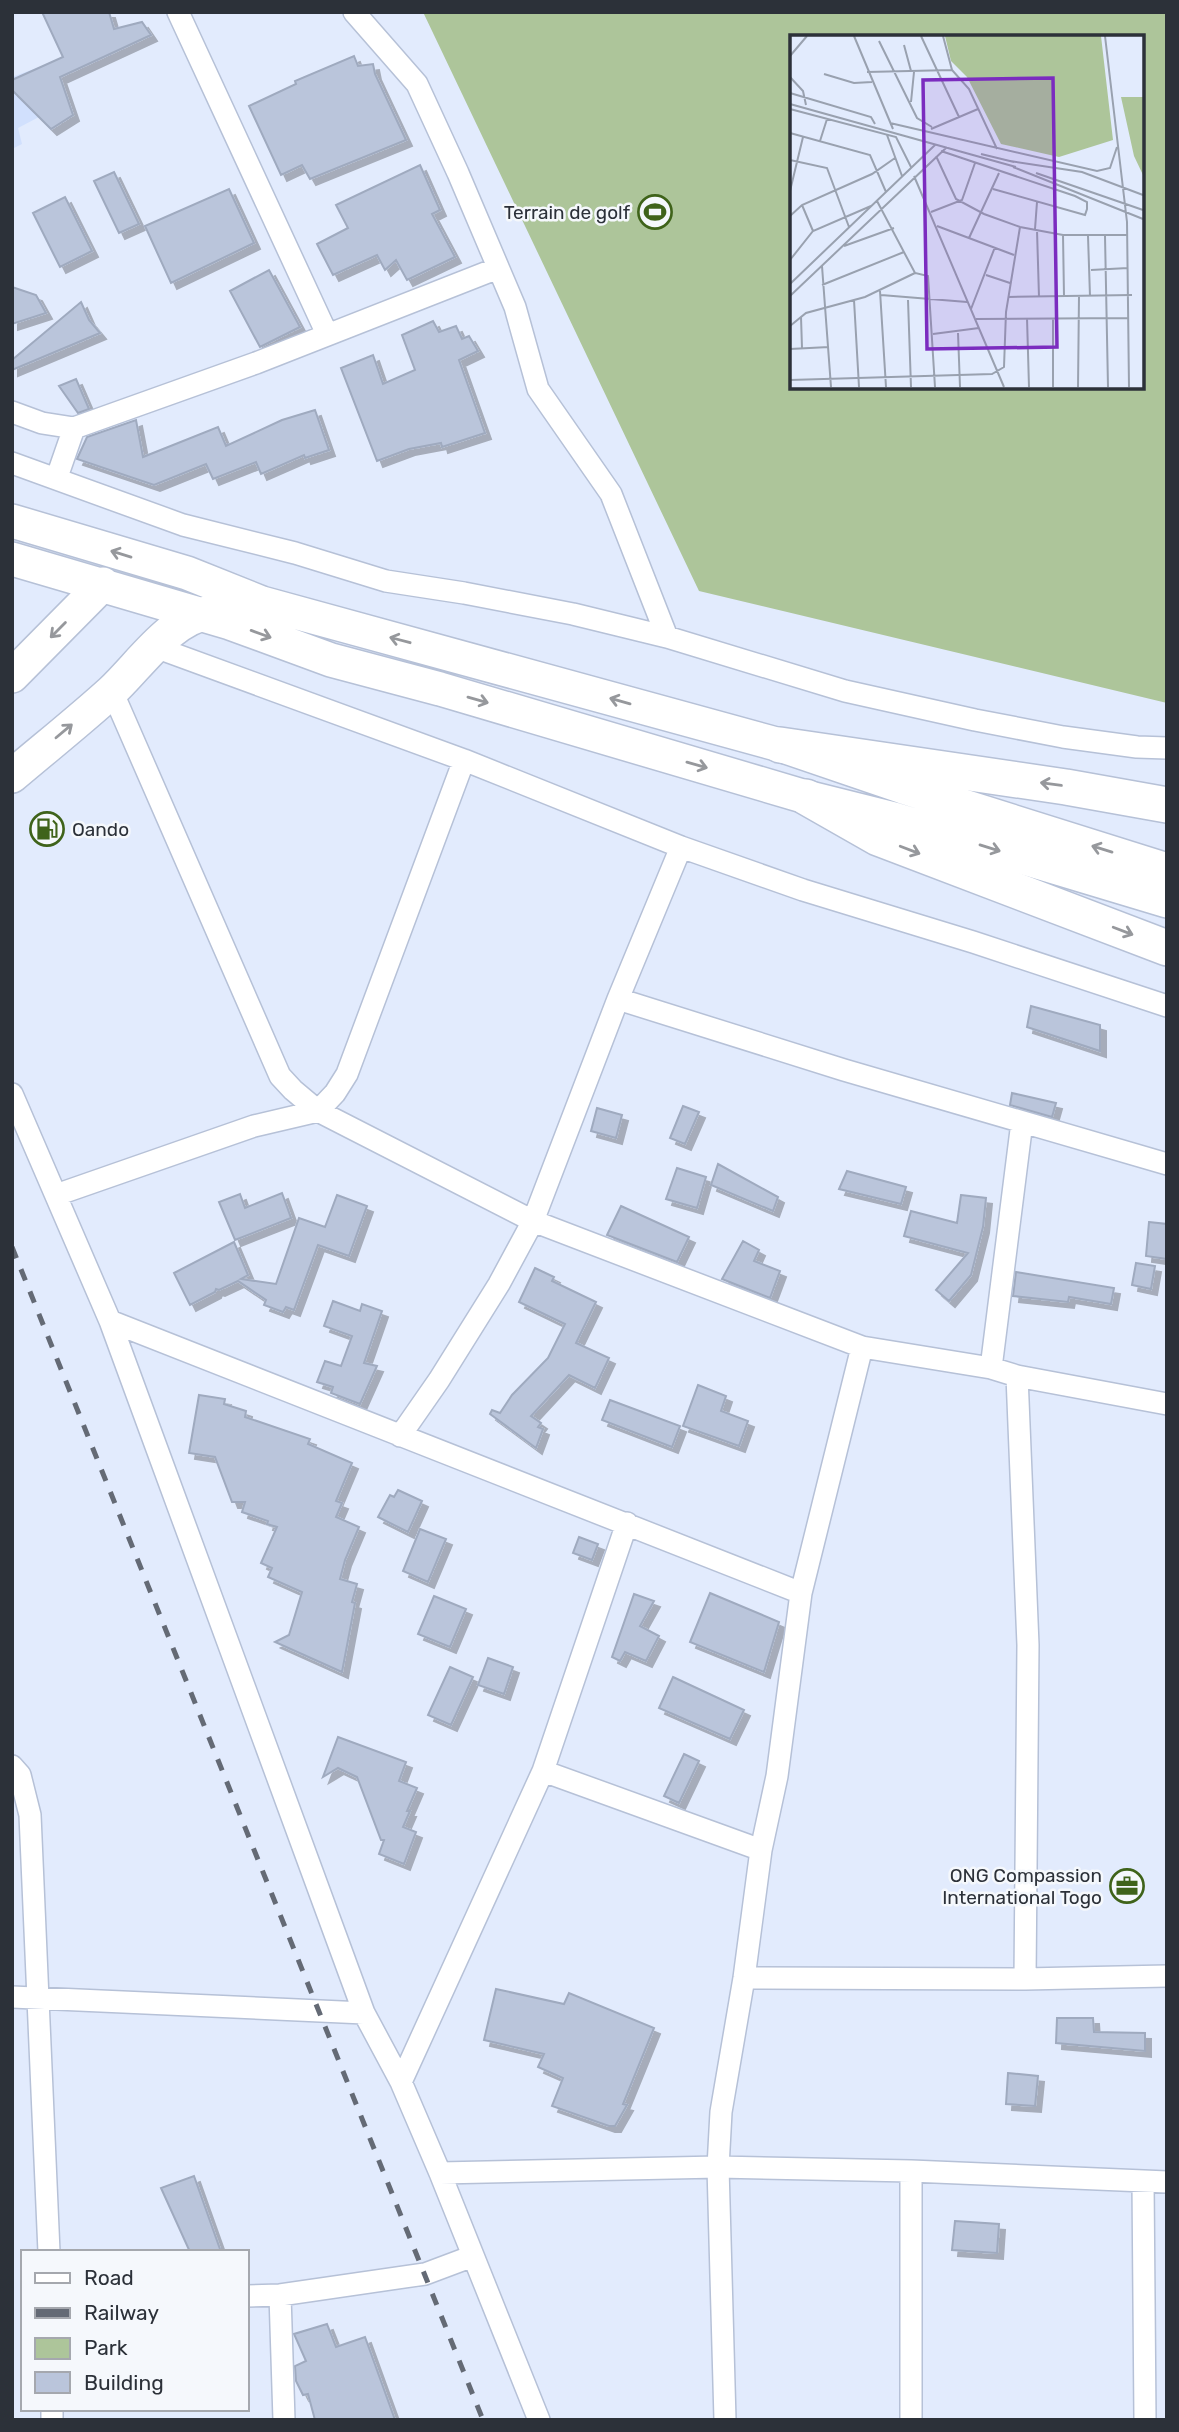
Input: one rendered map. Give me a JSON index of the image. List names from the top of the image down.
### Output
{
  "places": {
    "sports": ["Terrain de golf"],
    "fuel station": ["Oando"],
    "office": ["ONG Compassion International Togo"]
  },
  "legend": [
    "Road",
    "Railway",
    "Park",
    "Building"
  ]
}
